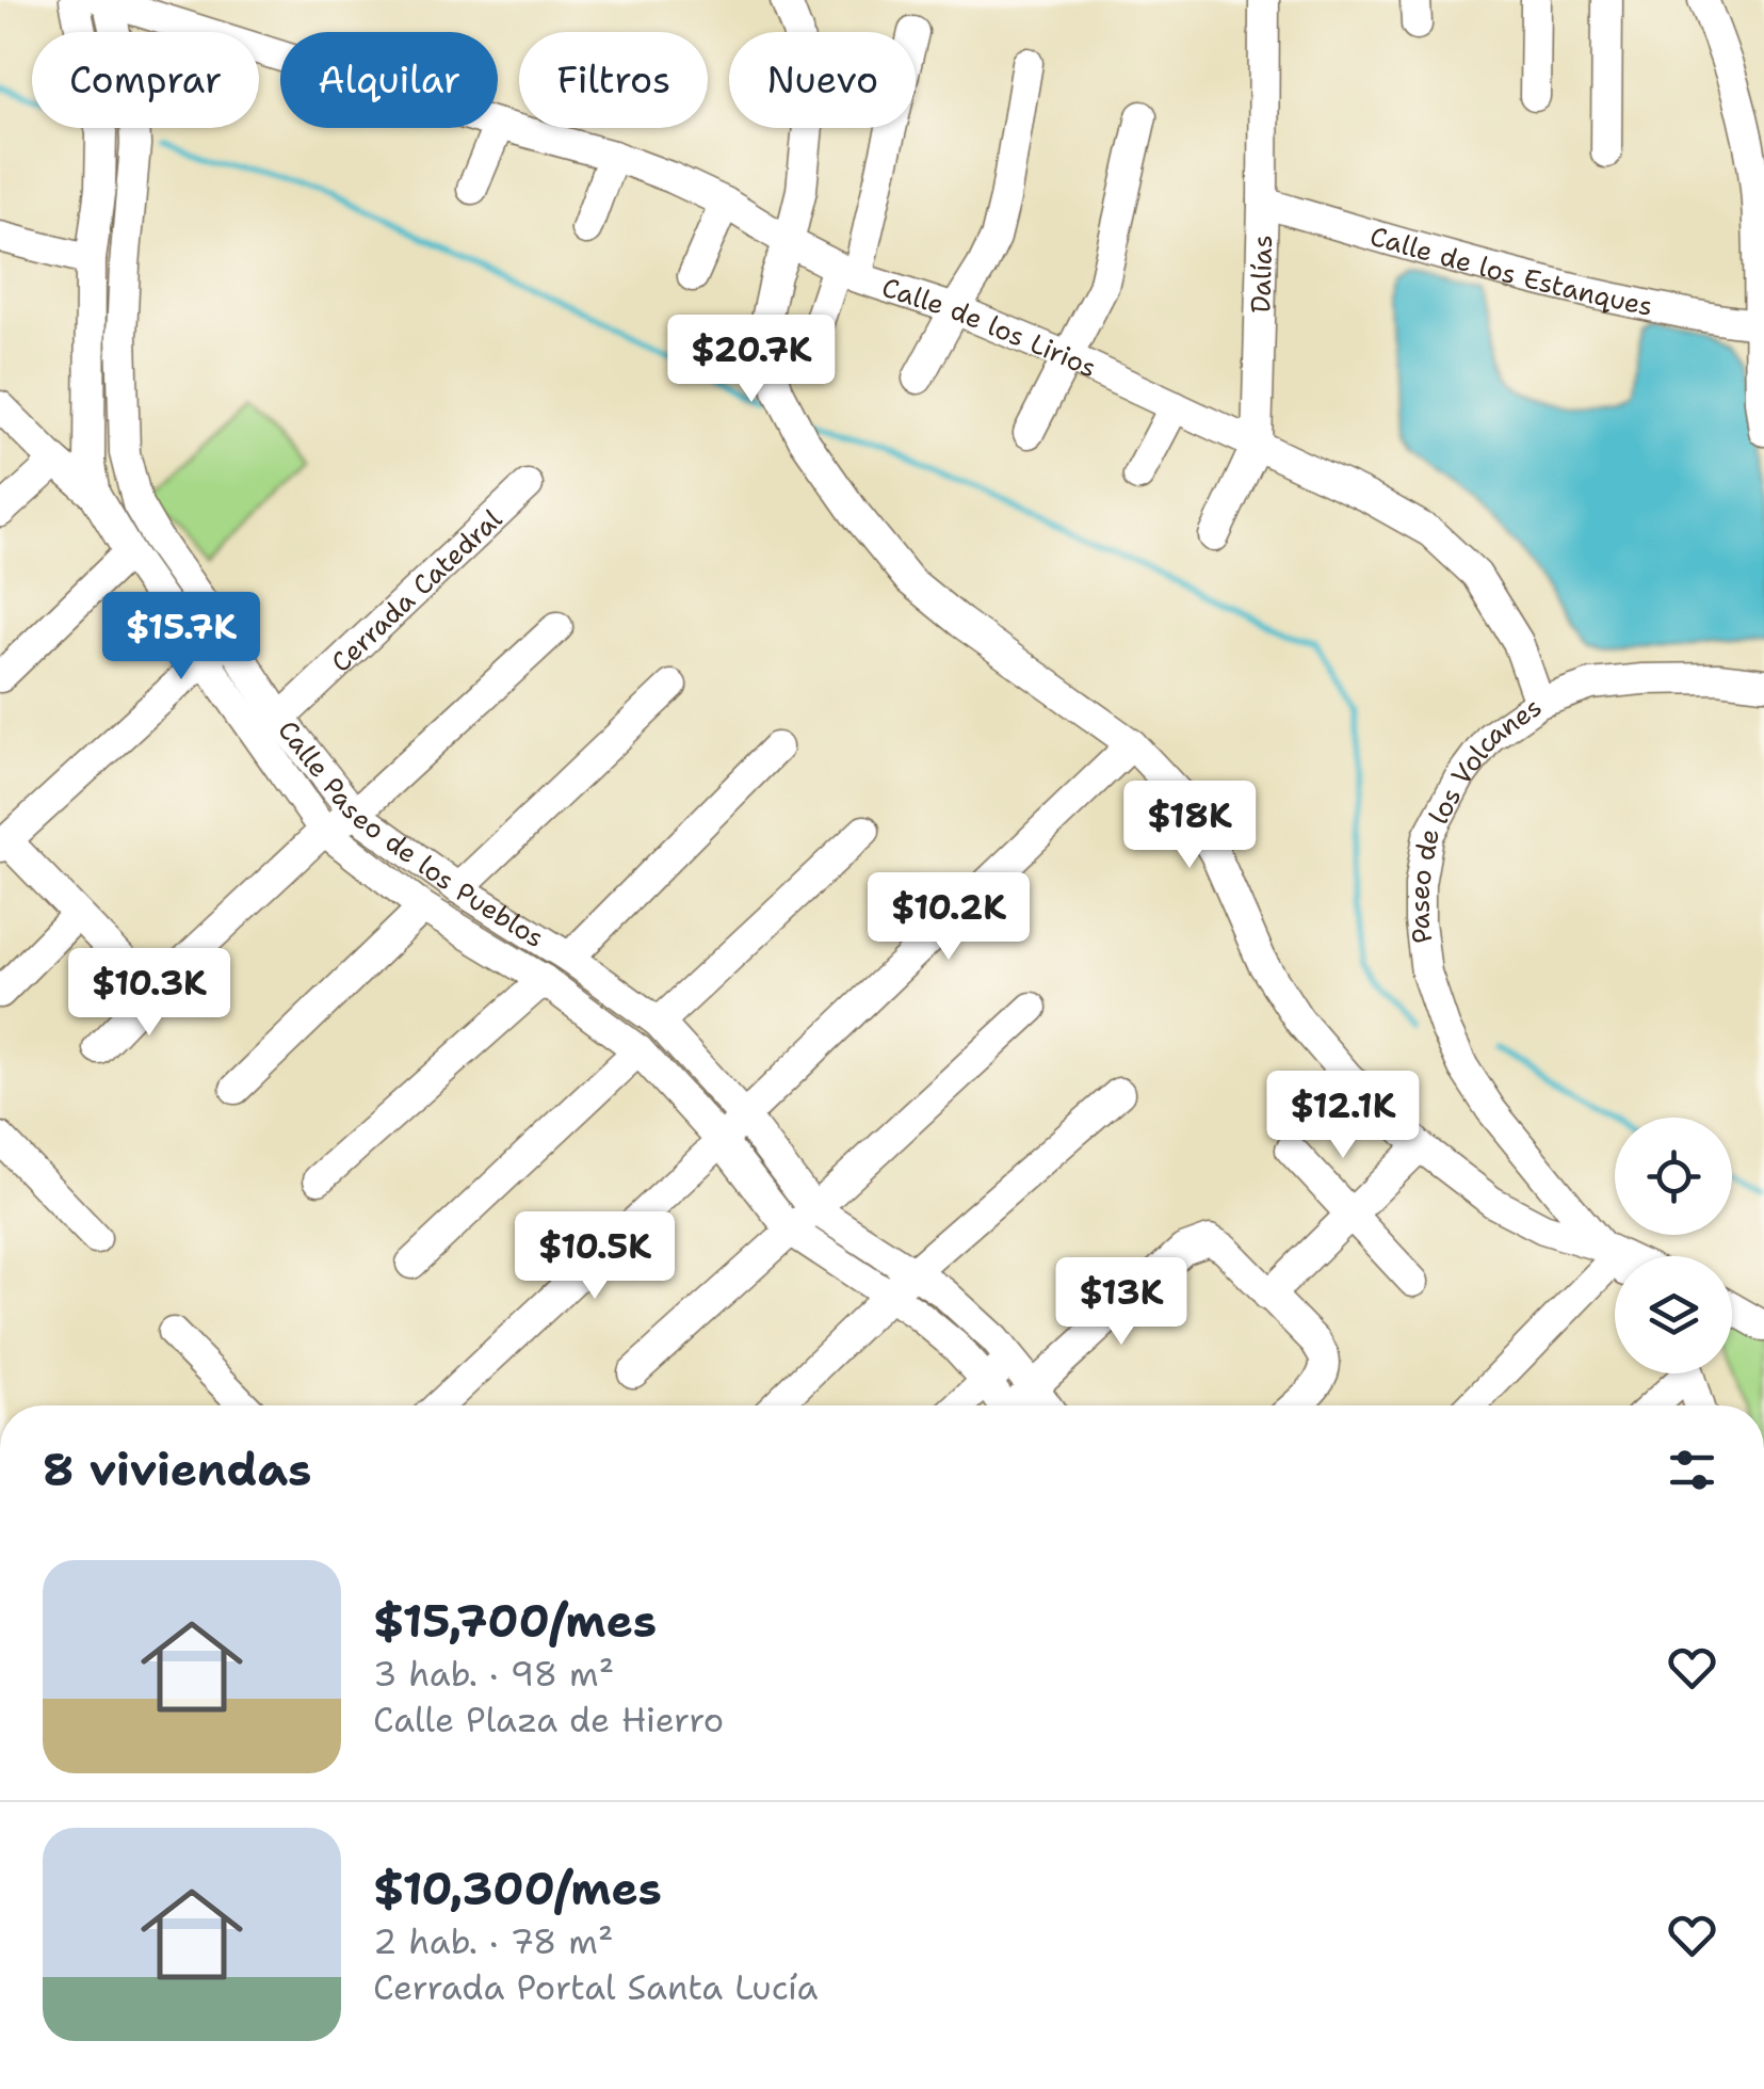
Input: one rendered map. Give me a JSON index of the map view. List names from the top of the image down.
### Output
{
  "streets": {
    "street": [
      "Calle de los Estanques",
      "Dalías",
      "Calle de los Lirios",
      "Cerrada Catedral",
      "Paseo de los Volcanes",
      "Calle Paseo de los Pueblos"
    ]
  },
  "crossings": [
    ["Calle de los Estanques", "Dalías"],
    ["Dalías", "Calle de los Lirios"],
    ["Calle de los Lirios", "Paseo de los Volcanes"],
    ["Calle de los Lirios", "Calle Paseo de los Pueblos"],
    ["Cerrada Catedral", "Calle Paseo de los Pueblos"]
  ],
  "page": {
    "chip": [
      "Comprar",
      "Alquilar",
      "Filtros",
      "Nuevo"
    ],
    "price": [
      "$20.7K",
      "$15.7K",
      "$18K",
      "$10.2K",
      "$10.3K",
      "$12.1K",
      "$10.5K",
      "$13K"
    ],
    "heading": "8 viviendas",
    "list": [
      {
        "name": "$15,700/mes",
        "note": "3 hab. · 98 m² · Calle Plaza de Hierro"
      },
      {
        "name": "$10,300/mes",
        "note": "2 hab. · 78 m² · Cerrada Portal Santa Lucía"
      }
    ]
  }
}
